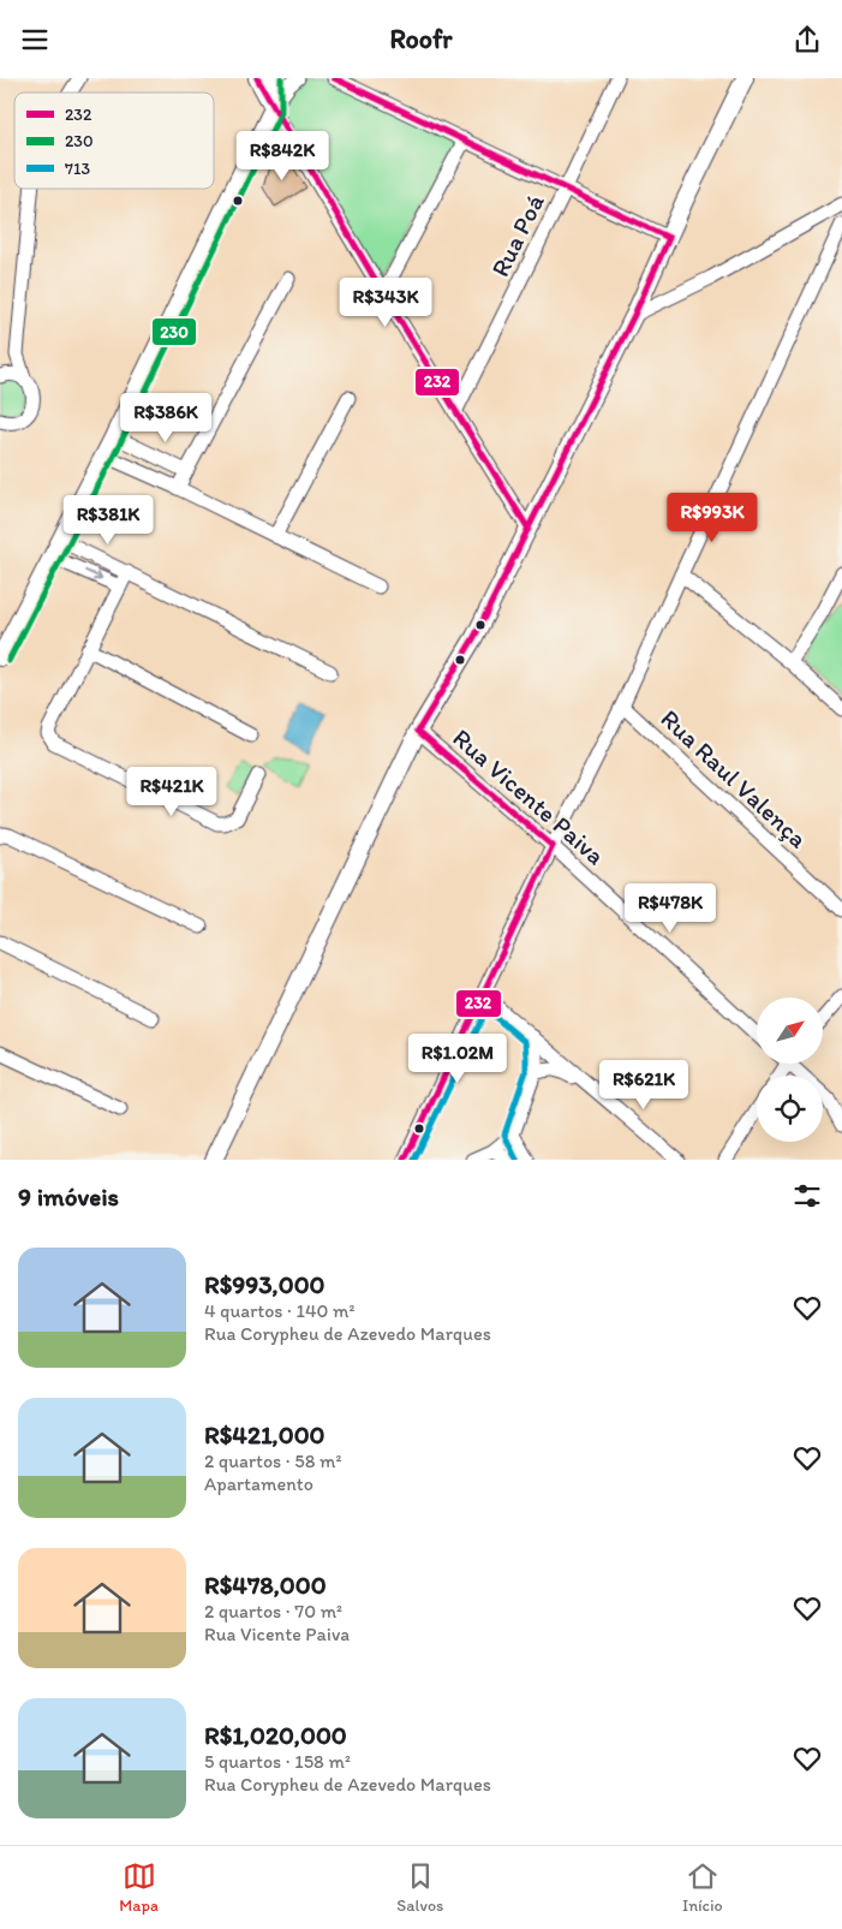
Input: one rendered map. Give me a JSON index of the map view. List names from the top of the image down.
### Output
{
  "streets": {
    "street": ["Rua Poá", "Rua Raul Valença", "Rua Vicente Paiva"]
  },
  "lines": ["transit line 232", "transit line 230", "transit line 713"],
  "legend": ["232", "230", "713"],
  "north": "top right",
  "page": {
    "header": "Roofr",
    "price": [
      "R$842K",
      "R$343K",
      "R$386K",
      "R$993K",
      "R$381K",
      "R$421K",
      "R$478K",
      "R$1.02M",
      "R$621K"
    ],
    "heading": "9 imóveis",
    "list": [
      {
        "name": "R$993,000",
        "note": "4 quartos · 140 m² · Rua Corypheu de Azevedo Marques"
      },
      {
        "name": "R$421,000",
        "note": "2 quartos · 58 m² · Apartamento"
      },
      {
        "name": "R$478,000",
        "note": "2 quartos · 70 m² · Rua Vicente Paiva"
      },
      {
        "name": "R$1,020,000",
        "note": "5 quartos · 158 m² · Rua Corypheu de Azevedo Marques"
      }
    ],
    "tabs": ["Mapa", "Salvos", "Início"]
  }
}
